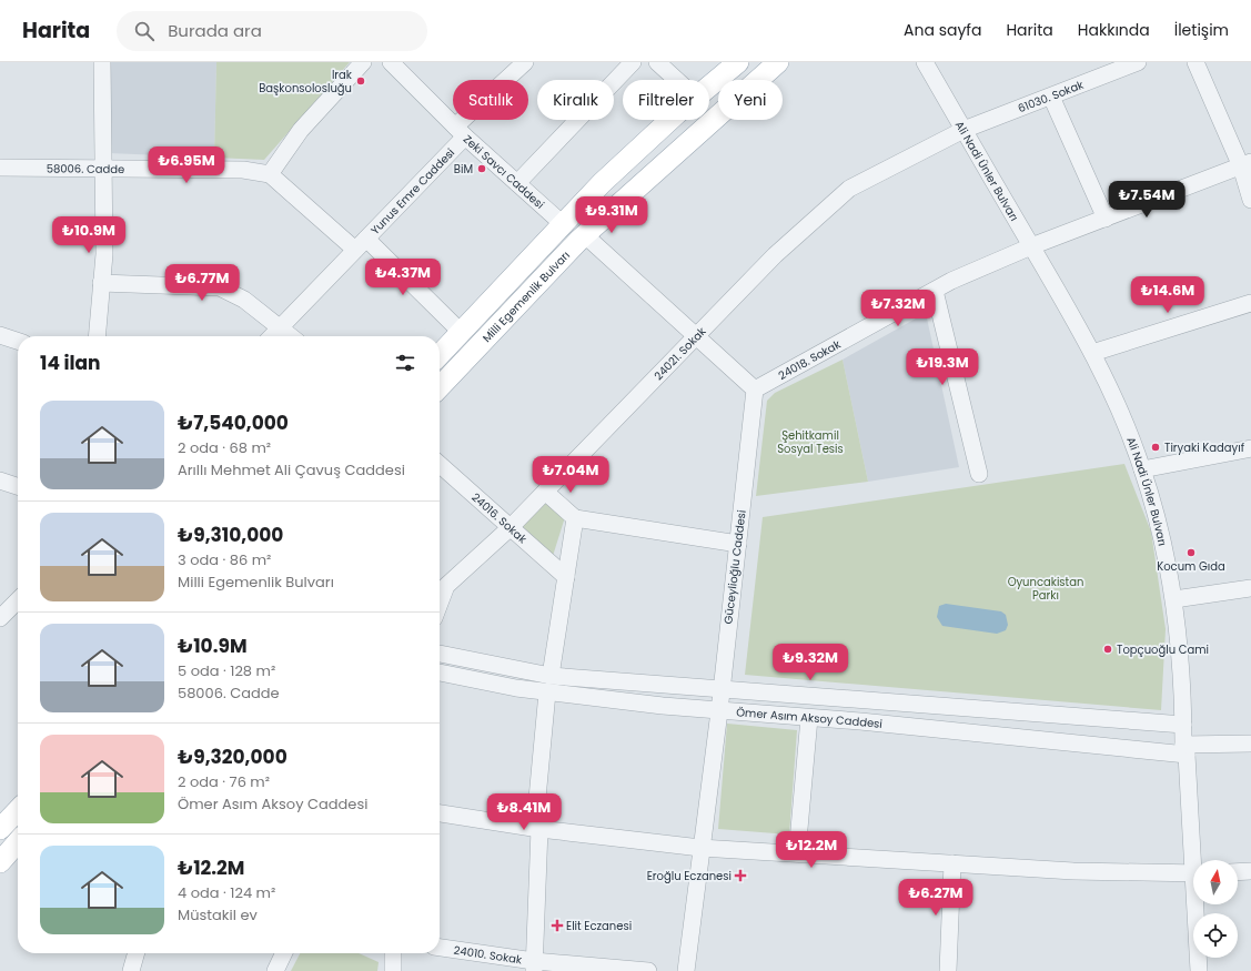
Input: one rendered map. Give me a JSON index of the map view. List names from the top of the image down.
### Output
{
  "streets": {
    "main road": ["Milli Egemenlik Bulvarı"],
    "street": [
      "61030. Sokak",
      "58006. Cadde",
      "Zeki Savcı Caddesi",
      "Ali Nadi Ünler Bulvarı",
      "Yunus Emre Caddesi",
      "24021. Sokak",
      "24018. Sokak",
      "24016. Sokak",
      "Güceylioğlu Caddesi",
      "Ömer Asım Aksoy Caddesi",
      "24010. Sokak"
    ]
  },
  "crossings": [
    ["61030. Sokak", "Ali Nadi Ünler Bulvarı"],
    ["61030. Sokak", "24021. Sokak"],
    ["Zeki Savcı Caddesi", "Yunus Emre Caddesi"],
    ["Zeki Savcı Caddesi", "Milli Egemenlik Bulvarı"],
    ["Ali Nadi Ünler Bulvarı", "24021. Sokak"],
    ["Ali Nadi Ünler Bulvarı", "24018. Sokak"],
    ["Ali Nadi Ünler Bulvarı", "Ömer Asım Aksoy Caddesi"],
    ["24021. Sokak", "24016. Sokak"],
    ["24018. Sokak", "Güceylioğlu Caddesi"],
    ["Güceylioğlu Caddesi", "Ömer Asım Aksoy Caddesi"]
  ],
  "parks": ["Şehitkamil Sosyal Tesis", "Oyuncakistan Parkı"],
  "places": {
    "other": [
      "Irak Başkonsolosluğu",
      "BiM",
      "Tiryaki Kadayıf",
      "Kocum Gıda",
      "Topçuoğlu Cami"
    ],
    "health": ["Eroğlu Eczanesi", "Elit Eczanesi"]
  },
  "north": "top",
  "page": {
    "header": "Harita",
    "search": "Burada ara",
    "nav": [
      "Ana sayfa",
      "Harita",
      "Hakkında",
      "İletişim"
    ],
    "chip": [
      "Satılık",
      "Kiralık",
      "Filtreler",
      "Yeni"
    ],
    "price": [
      "₺6.95M",
      "₺7.54M",
      "₺9.31M",
      "₺10.9M",
      "₺4.37M",
      "₺6.77M",
      "₺14.6M",
      "₺7.32M",
      "₺19.3M",
      "₺7.04M",
      "₺9.32M",
      "₺8.41M",
      "₺12.2M",
      "₺6.27M"
    ],
    "heading": "14 ilan",
    "list": [
      {
        "name": "₺7,540,000",
        "note": "2 oda · 68 m² · Arıllı Mehmet Ali Çavuş Caddesi"
      },
      {
        "name": "₺9,310,000",
        "note": "3 oda · 86 m² · Milli Egemenlik Bulvarı"
      },
      {
        "name": "₺10.9M",
        "note": "5 oda · 128 m² · 58006. Cadde"
      },
      {
        "name": "₺9,320,000",
        "note": "2 oda · 76 m² · Ömer Asım Aksoy Caddesi"
      },
      {
        "name": "₺12.2M",
        "note": "4 oda · 124 m² · Müstakil ev"
      }
    ]
  }
}
